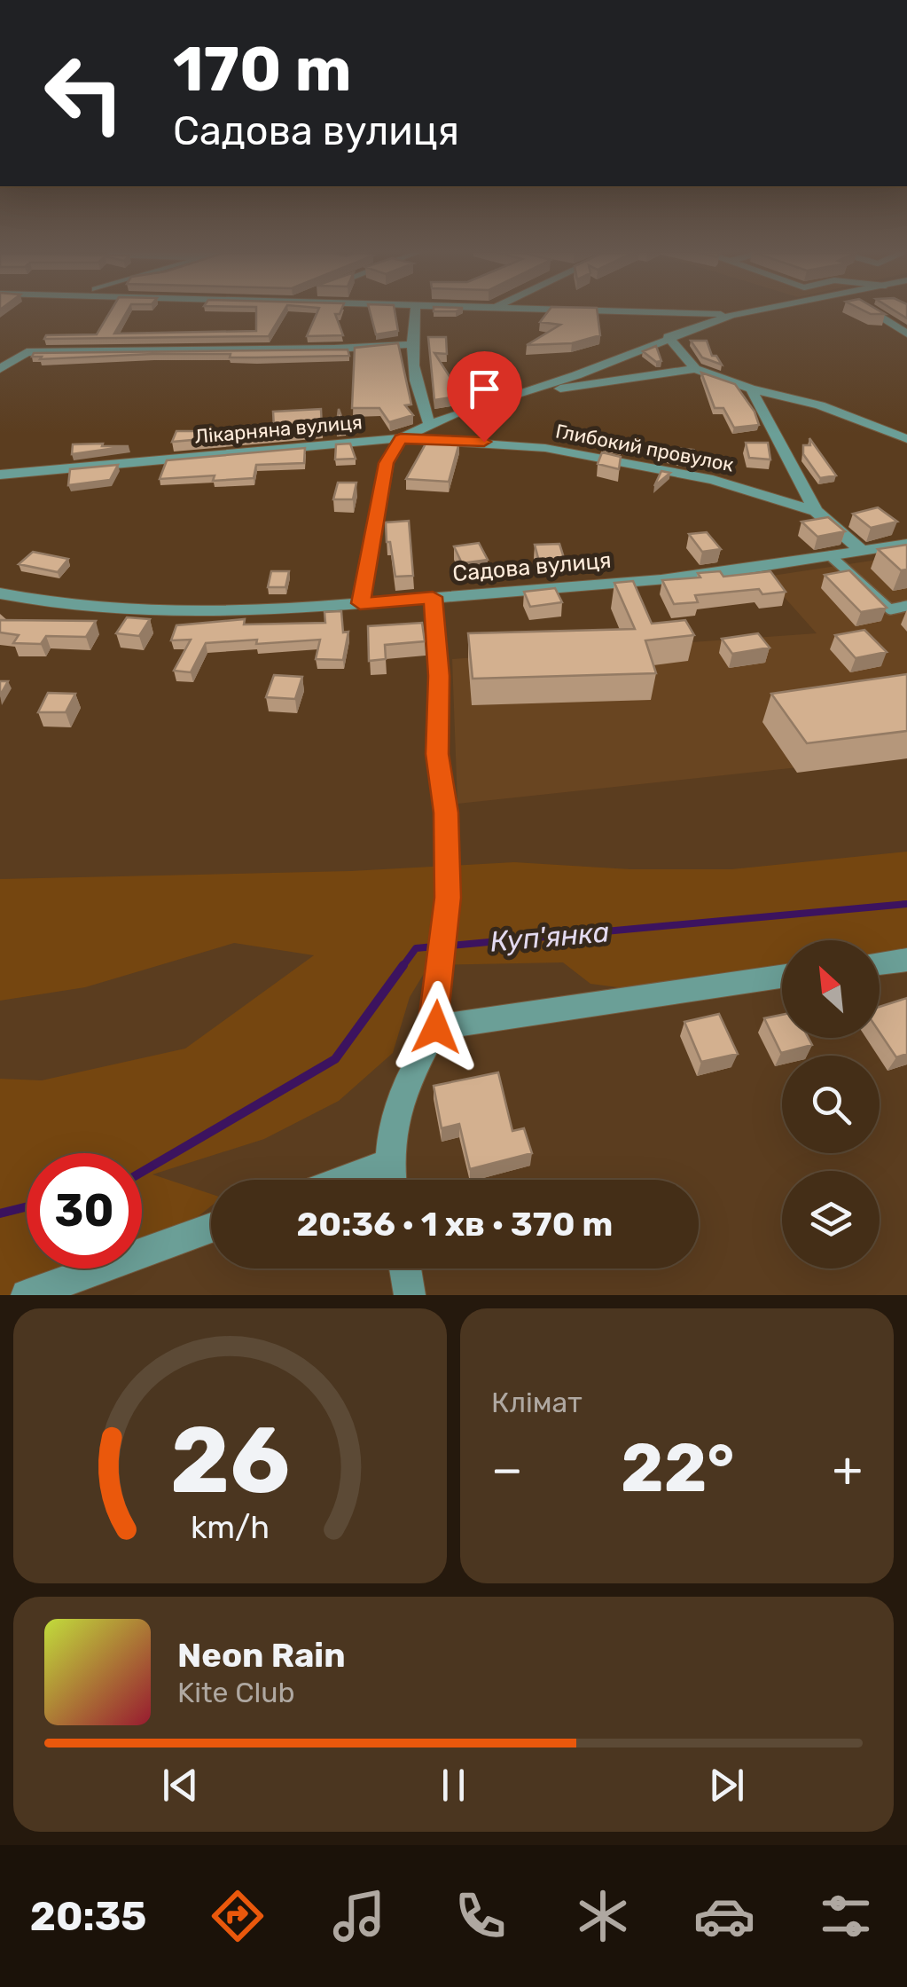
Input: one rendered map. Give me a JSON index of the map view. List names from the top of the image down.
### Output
{
  "streets": {
    "street": ["Лікарняна вулиця", "Глибокий провулок", "Садова вулиця"]
  },
  "crossings": [
    ["Лікарняна вулиця", "Глибокий провулок"],
    ["Глибокий провулок", "Садова вулиця"]
  ],
  "water": ["Куп'янка"],
  "north": "top left",
  "page": {
    "turn": ["170 m", "Садова вулиця"],
    "limit": "30",
    "trip": "20:36 · 1 хв · 370 m",
    "tile": "Клімат",
    "heat": ["−", "22°", "+"],
    "song": ["Neon Rain", "Kite Club"],
    "tabs": "20:35",
    "gauge": ["26", "km/h"]
  }
}
